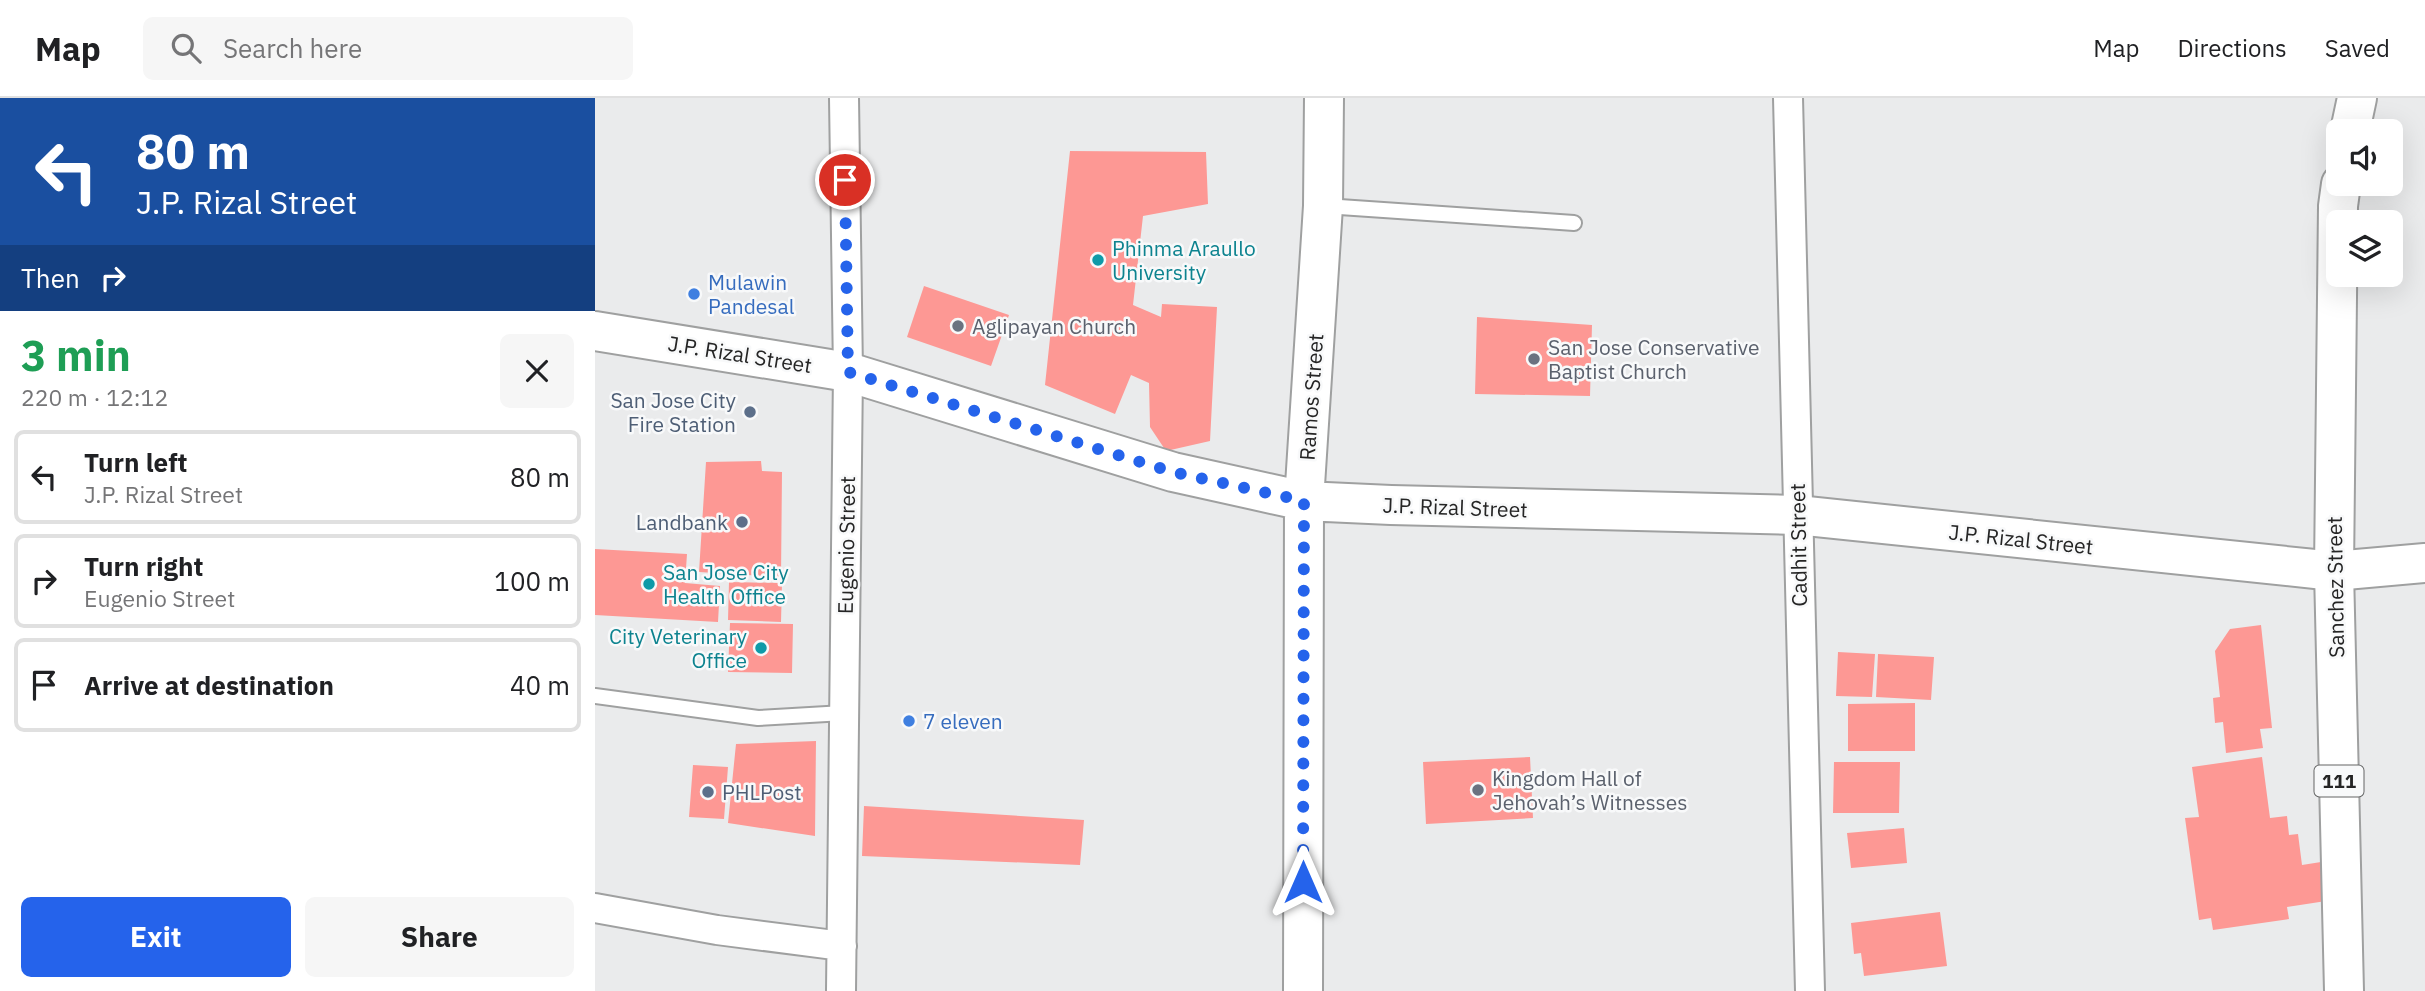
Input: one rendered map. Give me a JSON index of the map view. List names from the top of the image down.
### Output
{
  "streets": {
    "street": [
      "J.P. Rizal Street",
      "Ramos Street",
      "Eugenio Street",
      "Cadhit Street",
      "Sanchez Street",
      "111"
    ]
  },
  "crossings": [
    ["J.P. Rizal Street", "Ramos Street"],
    ["J.P. Rizal Street", "Eugenio Street"],
    ["J.P. Rizal Street", "Cadhit Street"],
    ["J.P. Rizal Street", "Sanchez Street"]
  ],
  "places": [
    "Phinma Araullo University",
    "Mulawin Pandesal",
    "Aglipayan Church",
    "San Jose Conservative Baptist Church",
    "San Jose City Fire Station",
    "Landbank",
    "San Jose City Health Office",
    "City Veterinary Office",
    "7 eleven",
    "Kingdom Hall of Jehovah’s Witnesses",
    "PHLPost"
  ],
  "page": {
    "header": "Map",
    "search": "Search here",
    "nav": ["Map", "Directions", "Saved"],
    "turn": ["80 m", "J.P. Rizal Street"],
    "then": "Then",
    "heading": ["3 min", "220 m · 12:12"],
    "list": [
      {
        "name": "Turn left",
        "note": "J.P. Rizal Street",
        "value": "80 m"
      },
      {
        "name": "Turn right",
        "note": "Eugenio Street",
        "value": "100 m"
      },
      {
        "name": "Arrive at destination",
        "value": "40 m"
      }
    ],
    "buttons": ["Exit", "Share"]
  }
}
